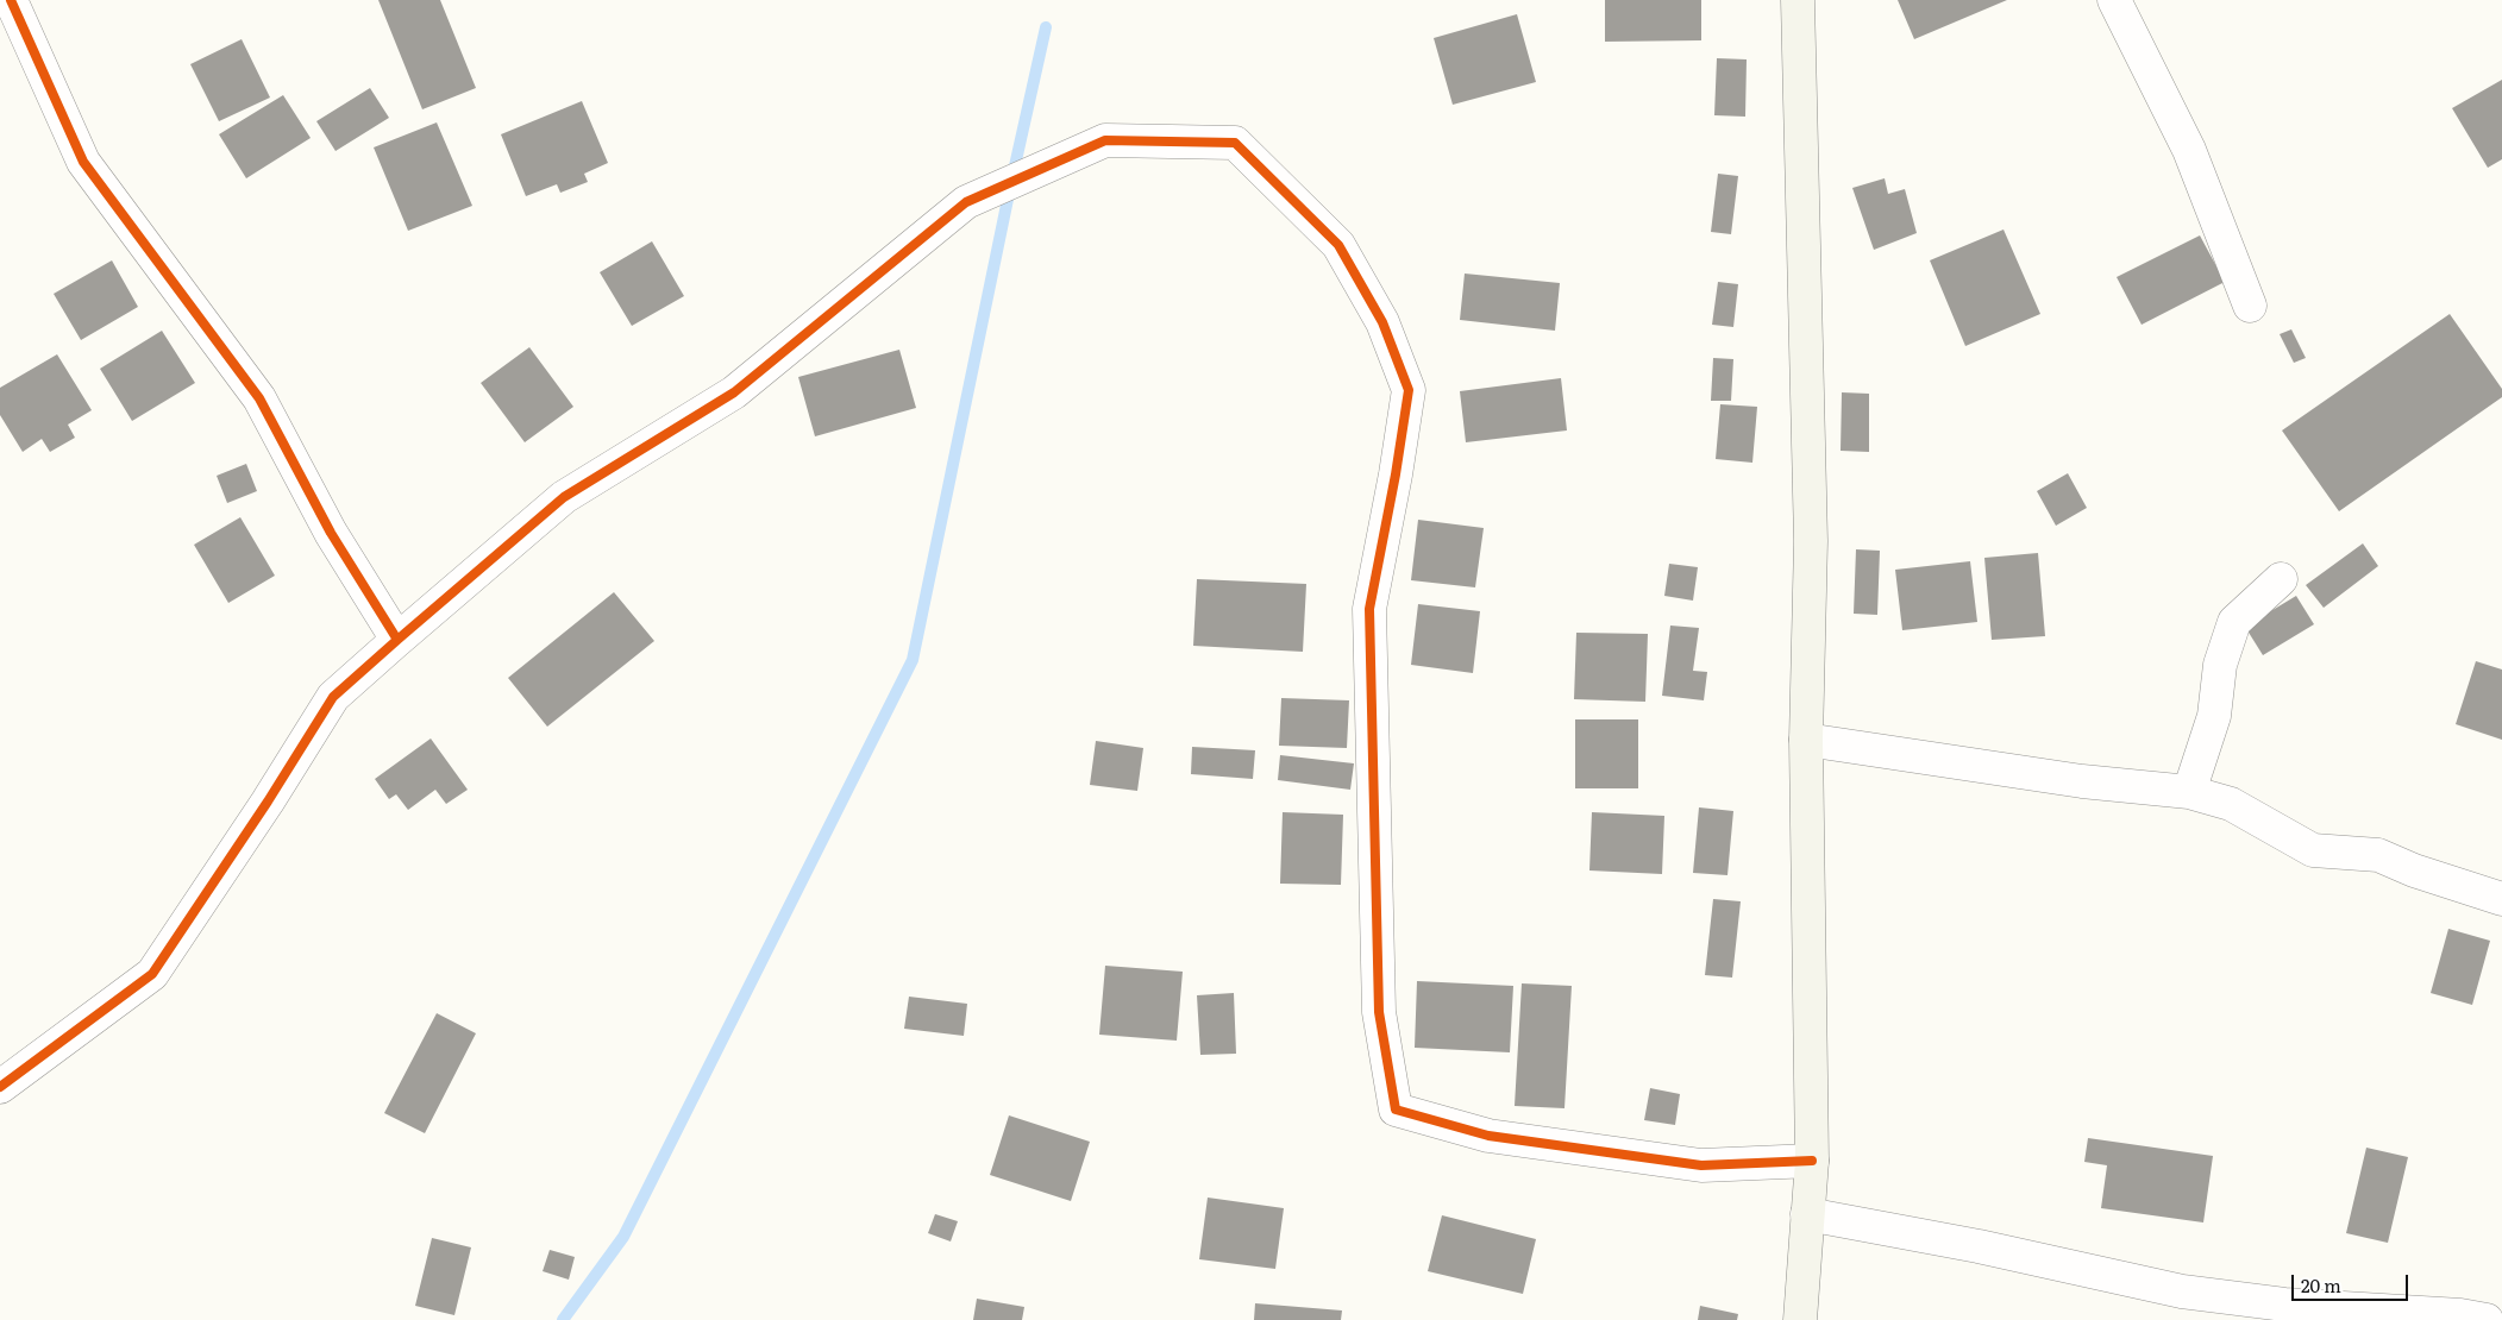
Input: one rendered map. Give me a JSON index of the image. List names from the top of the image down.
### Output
{
  "scale_bar": "20 m"
}
